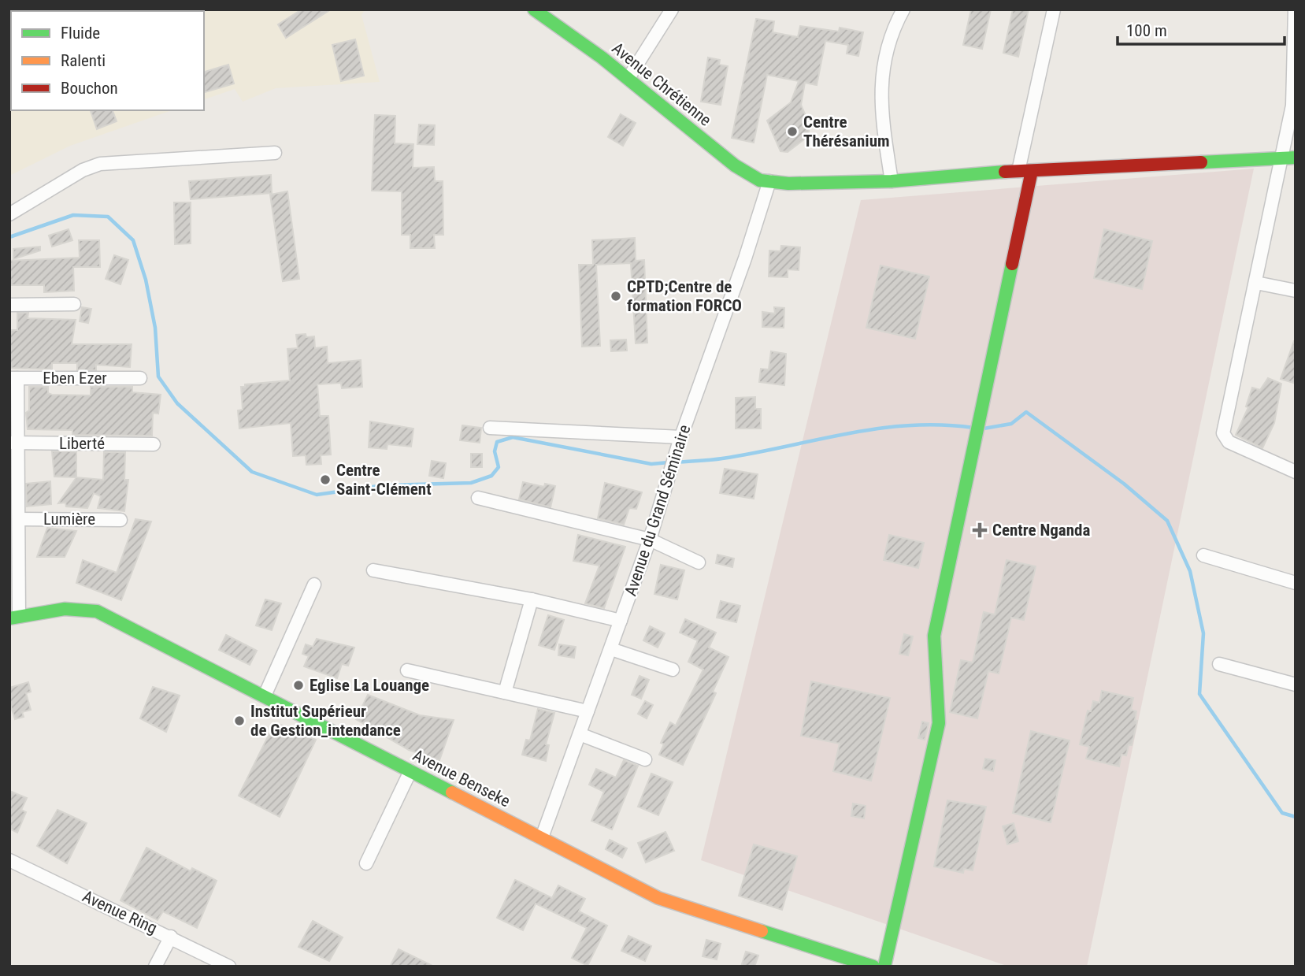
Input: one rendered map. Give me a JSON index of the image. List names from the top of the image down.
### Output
{
  "streets": {
    "street": [
      "Avenue Chrétienne",
      "Eben Ezer",
      "Liberté",
      "Avenue du Grand Séminaire",
      "Lumière",
      "Avenue Benseke",
      "Avenue Ring"
    ]
  },
  "crossings": [
    ["Avenue Chrétienne", "Avenue du Grand Séminaire"],
    ["Eben Ezer", "Lumière"],
    ["Liberté", "Lumière"],
    ["Avenue du Grand Séminaire", "Avenue Benseke"],
    ["Lumière", "Avenue Benseke"]
  ],
  "places": {
    "other": [
      "Centre Thérésanium",
      "CPTD;Centre de formation FORCO",
      "Centre Saint-Clément",
      "Eglise La Louange",
      "Institut Supérieur de Gestion_intendance"
    ],
    "health": ["Centre Nganda"]
  },
  "legend": ["Fluide", "Ralenti", "Bouchon"],
  "scale_bar": "100 m"
}
